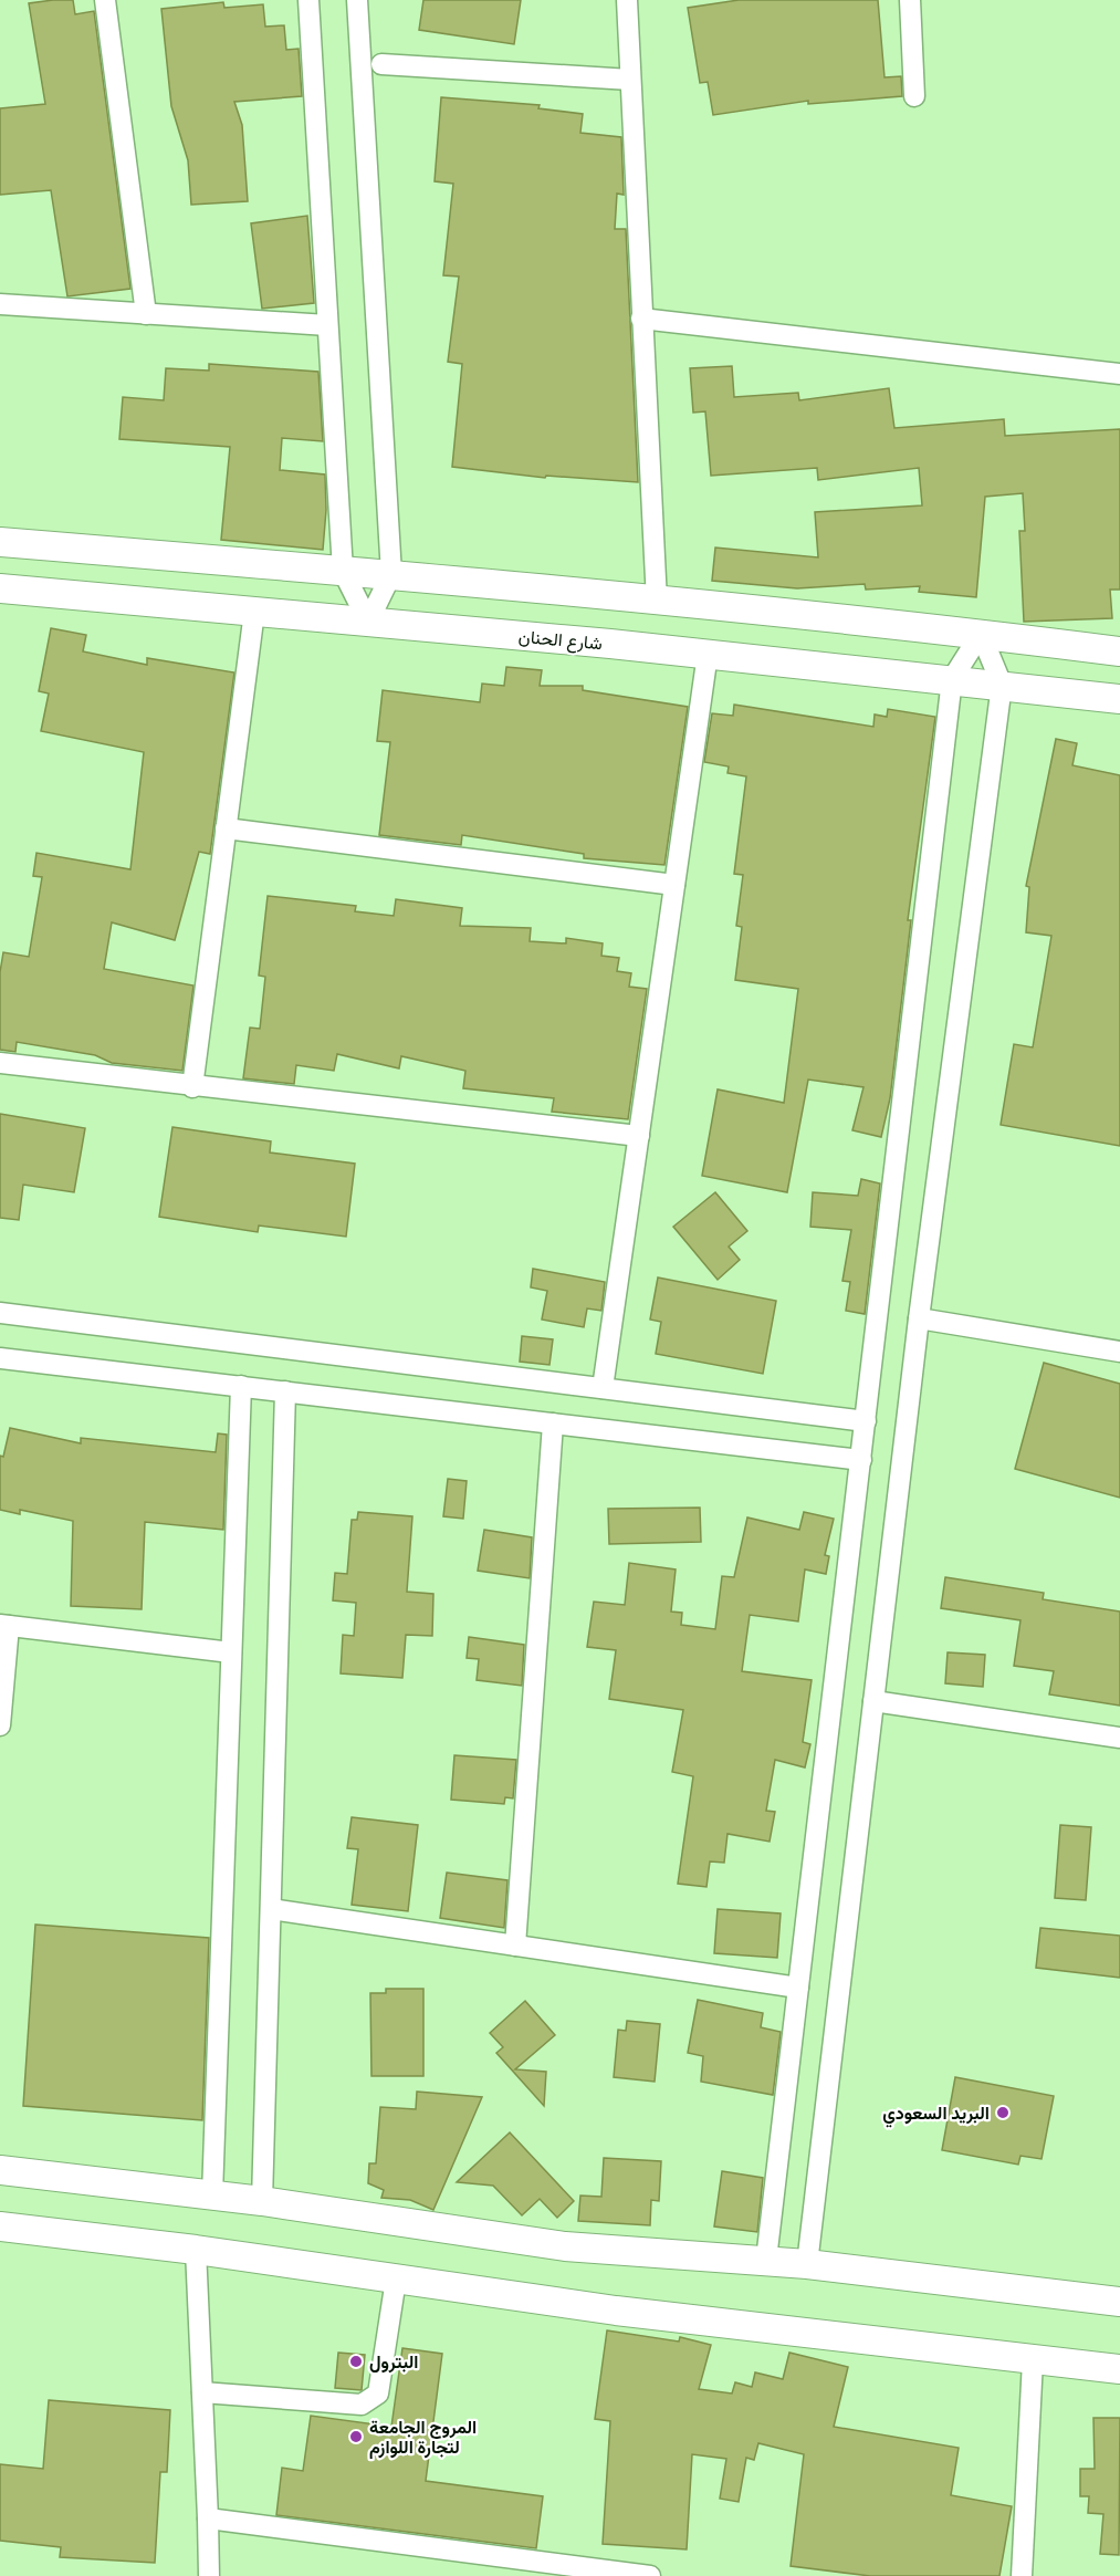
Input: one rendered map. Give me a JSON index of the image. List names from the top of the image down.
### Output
{
  "streets": {
    "street": ["شارع الحنان"]
  },
  "places": ["البريد السعودي", "البترول", "المروج الجامعة لتجارة اللوازم"]
}
